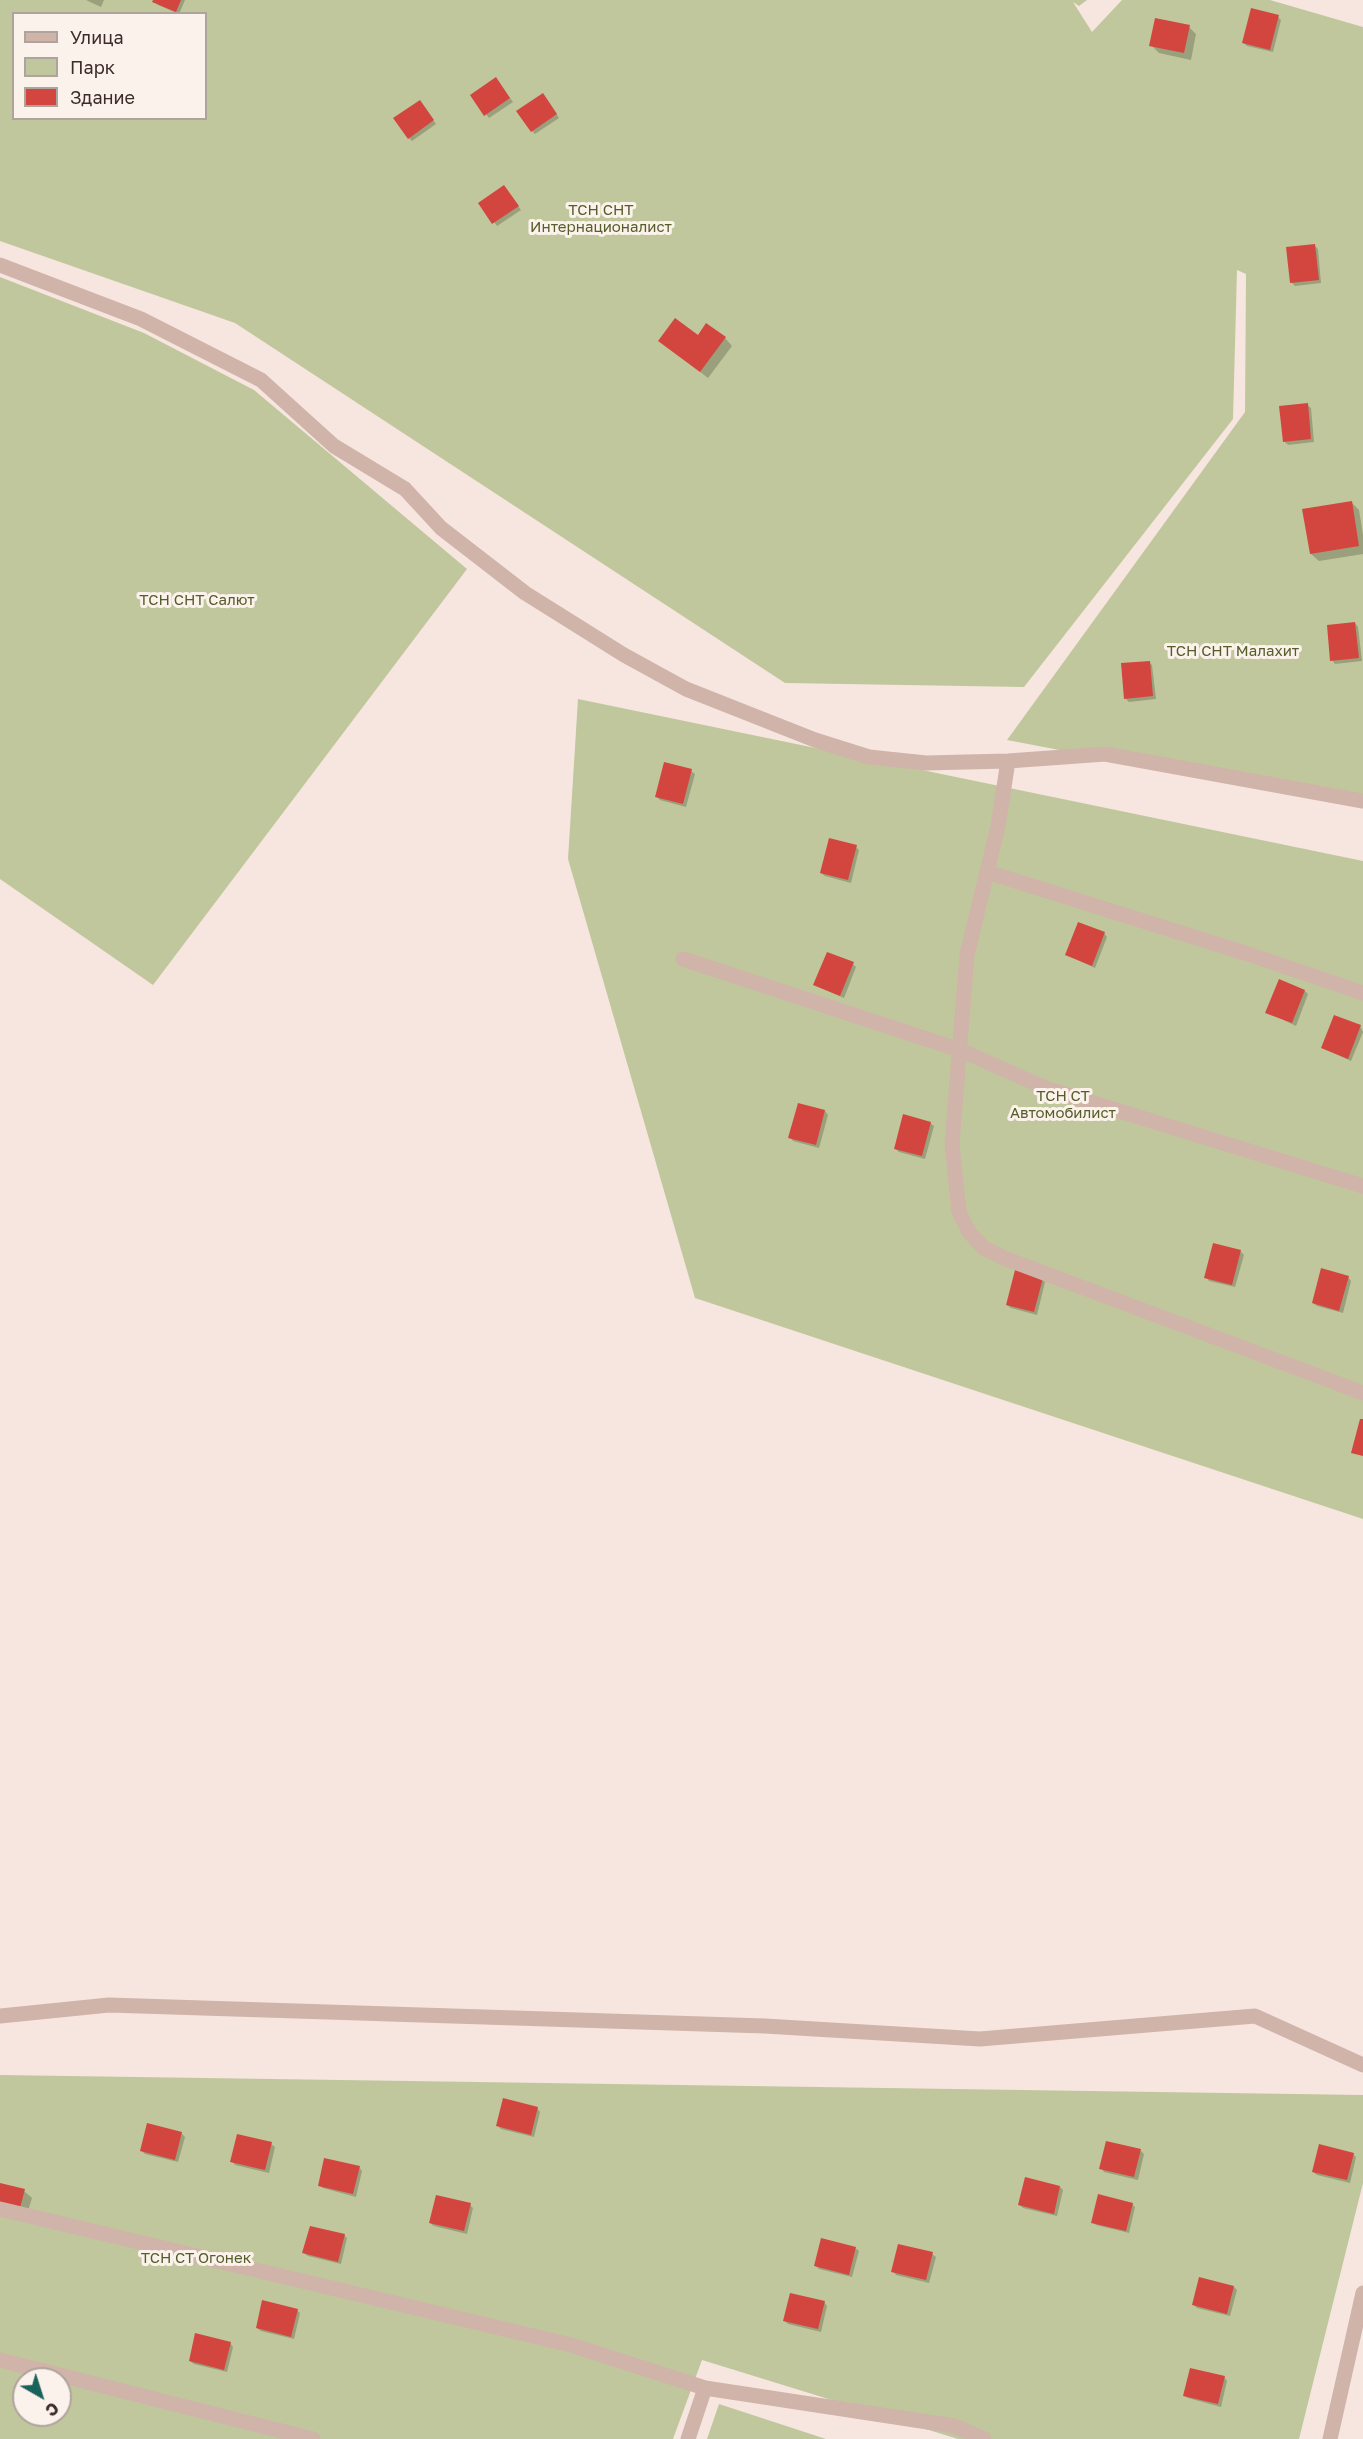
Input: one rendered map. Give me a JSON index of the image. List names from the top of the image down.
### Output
{
  "parks": [
    "ТСН СНТ Интернационалист",
    "ТСН СНТ Салют",
    "ТСН СНТ Малахит",
    "ТСН СТ Автомобилист",
    "ТСН СТ Огонек"
  ],
  "legend": ["Улица", "Парк", "Здание"],
  "north": "bottom right"
}
